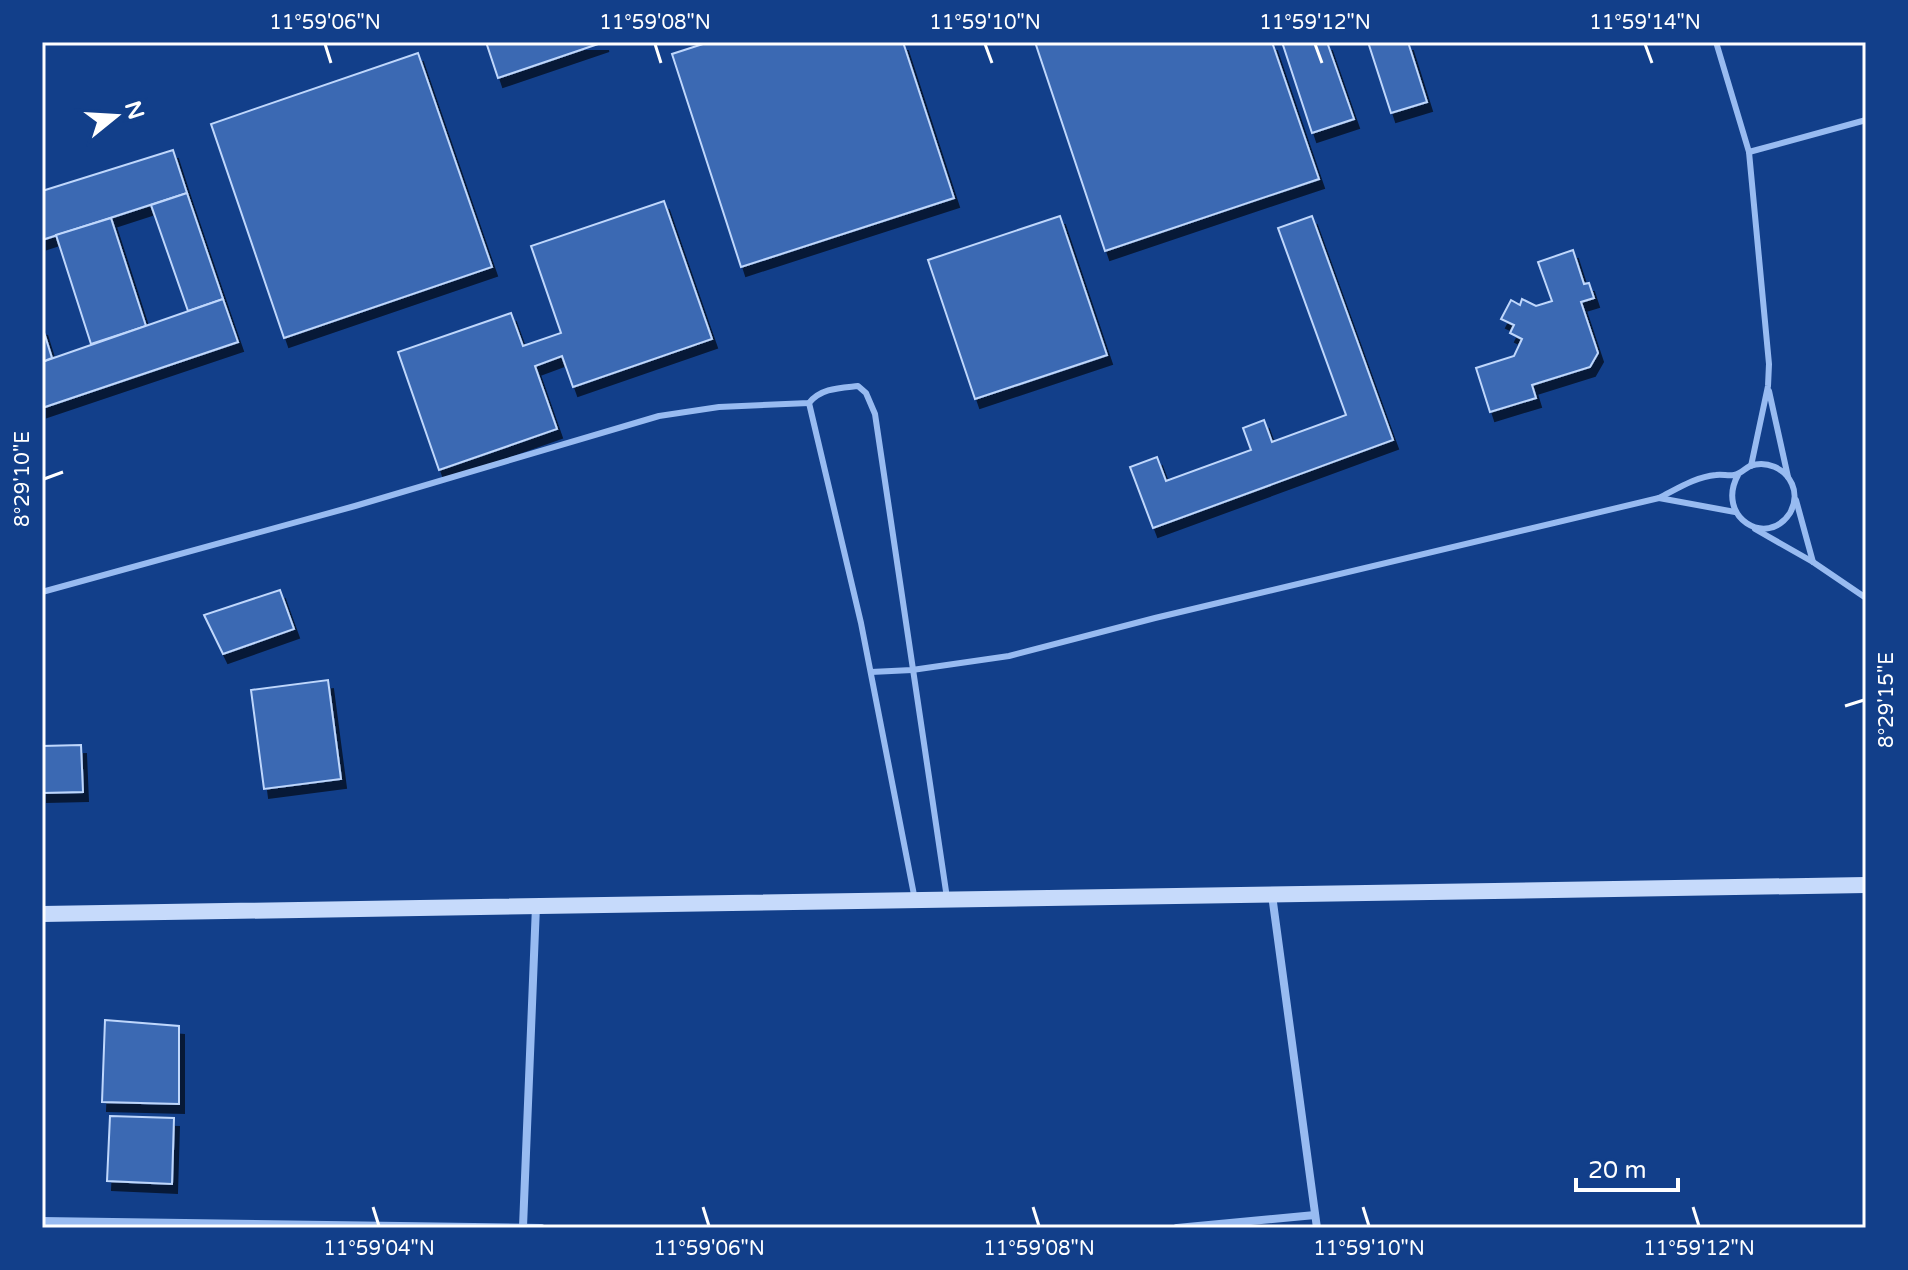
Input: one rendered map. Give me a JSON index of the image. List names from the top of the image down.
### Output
{
  "scale_bar": "20 m",
  "north": "right",
  "coordinates": [
    "11°59'06\"N",
    "11°59'08\"N",
    "11°59'10\"N",
    "11°59'12\"N",
    "11°59'14\"N",
    "8°29'10\"E",
    "8°29'15\"E",
    "11°59'04\"N"
  ]
}
